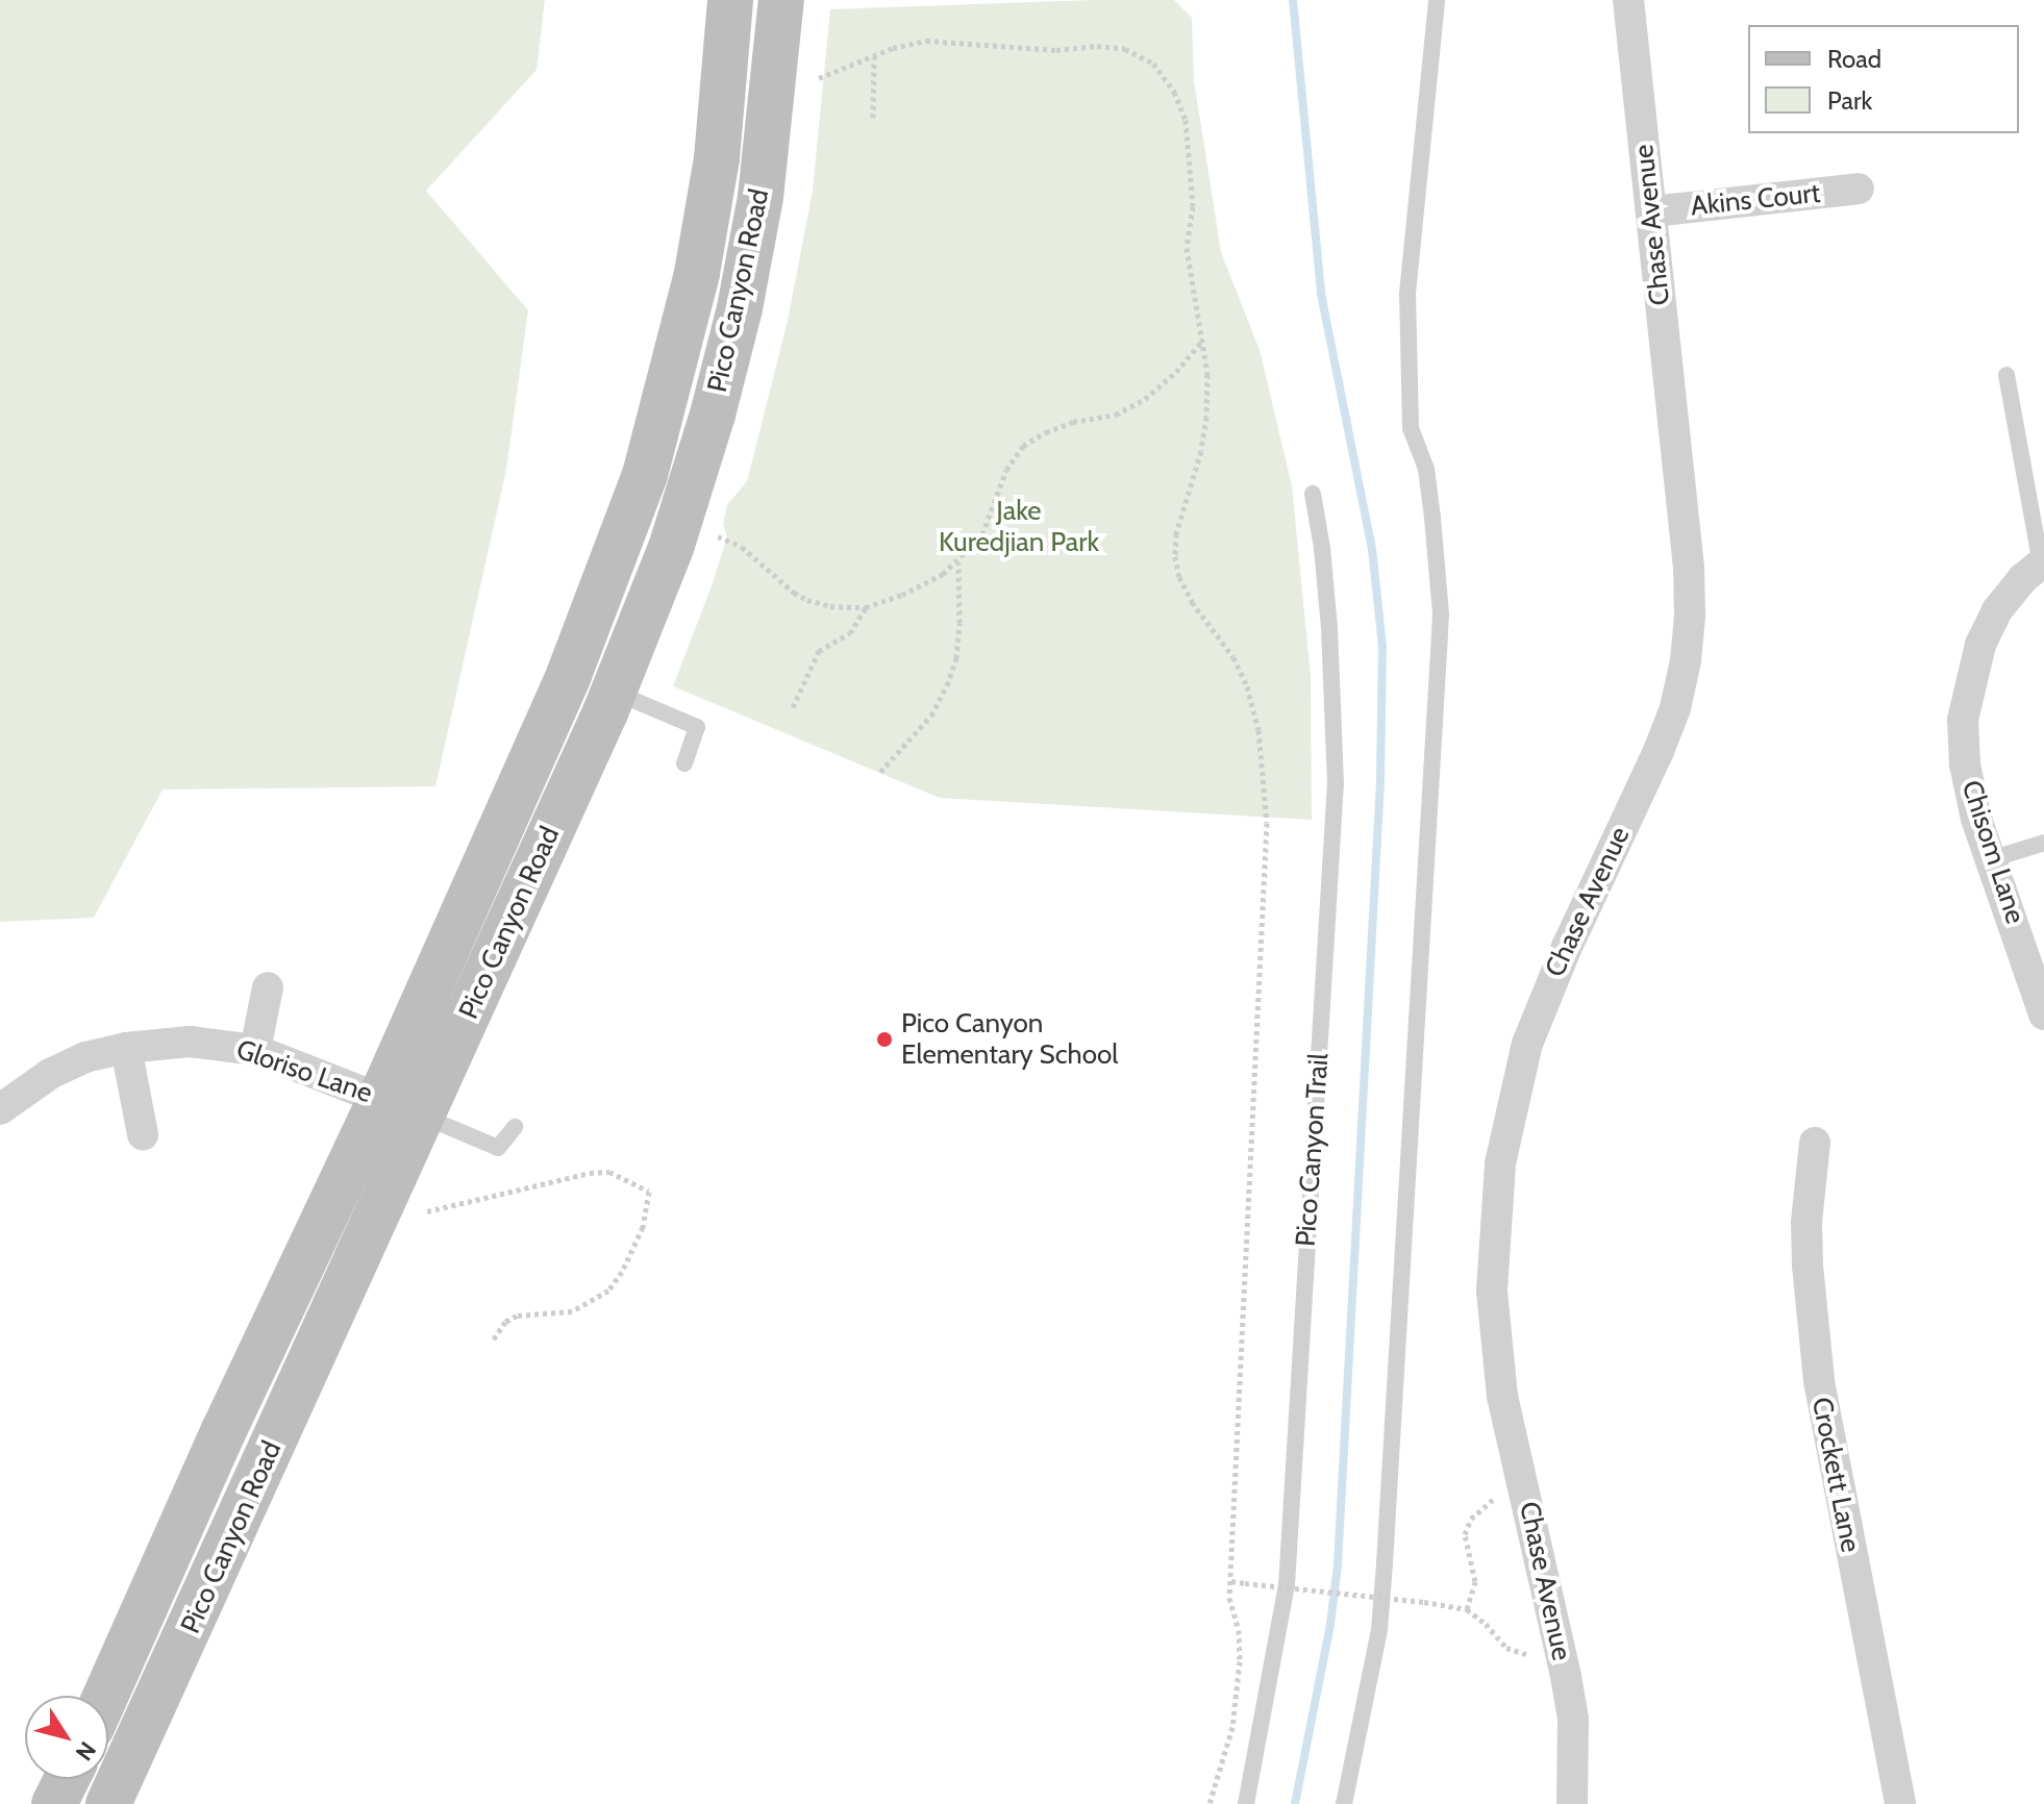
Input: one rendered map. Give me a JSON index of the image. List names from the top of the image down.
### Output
{
  "streets": {
    "main road": ["Pico Canyon Road"],
    "street": [
      "Akins Court",
      "Chase Avenue",
      "Chisom Lane",
      "Gloriso Lane",
      "Crockett Lane"
    ],
    "lane": ["Pico Canyon Trail"]
  },
  "crossings": [
    ["Akins Court", "Chase Avenue"],
    ["Pico Canyon Road", "Gloriso Lane"]
  ],
  "parks": ["Jake Kuredjian Park"],
  "places": ["Pico Canyon Elementary School"],
  "legend": ["Road", "Park"],
  "north": "bottom right"
}
